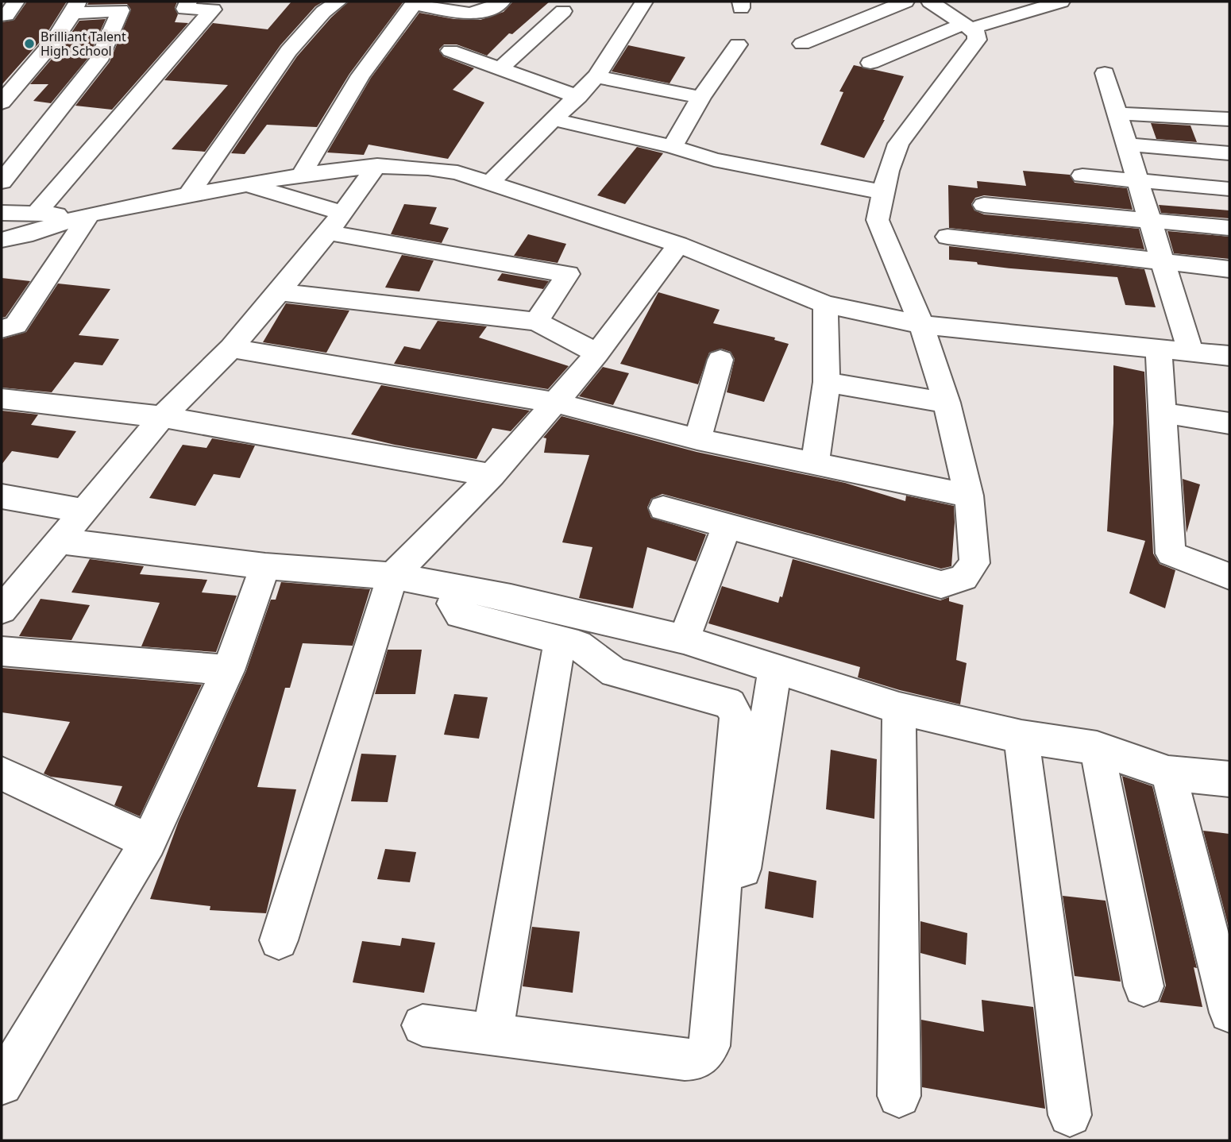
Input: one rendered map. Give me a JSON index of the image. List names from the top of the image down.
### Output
{
  "places": ["Brilliant Talent High School"]
}
